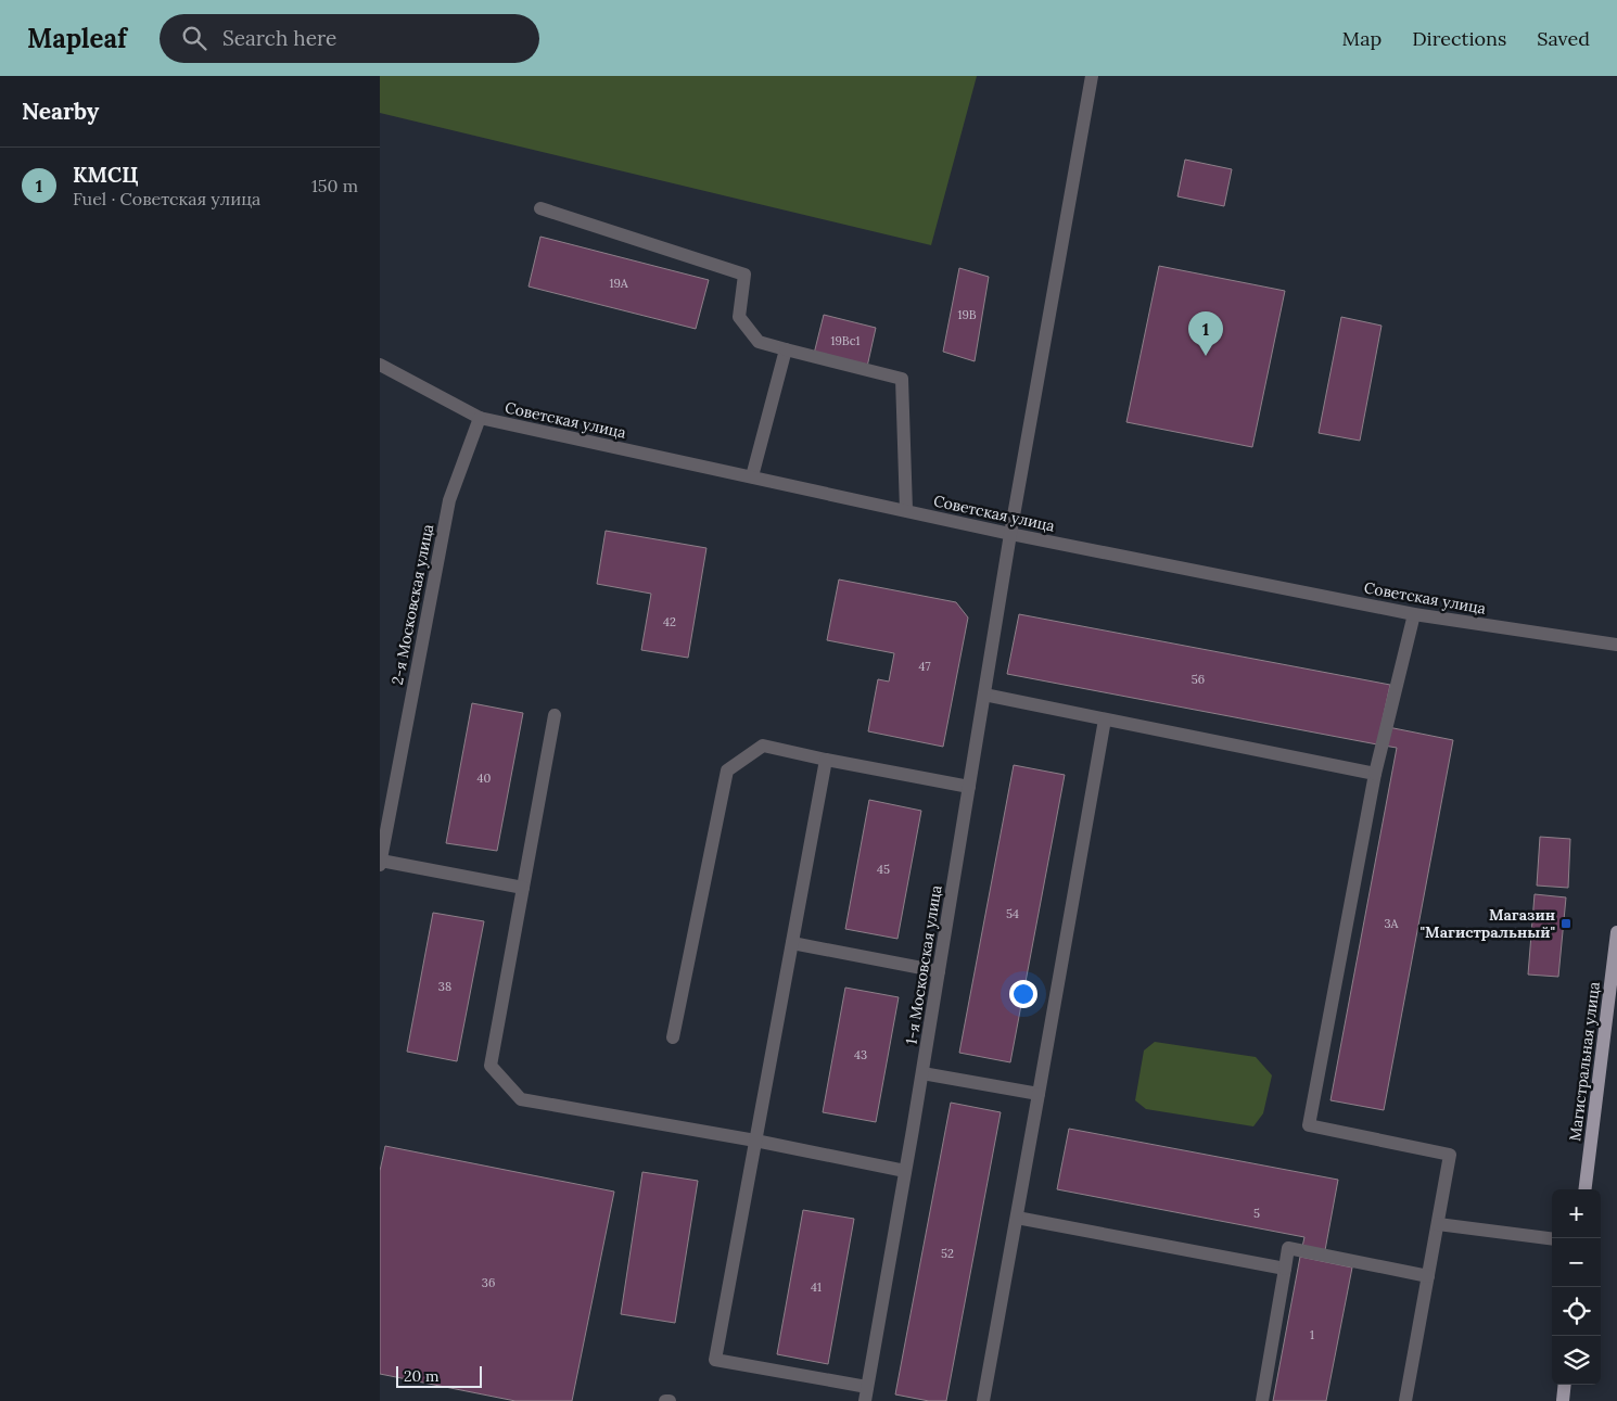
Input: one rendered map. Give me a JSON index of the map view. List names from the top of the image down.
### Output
{
  "streets": {
    "main road": ["Магистральная улица"],
    "street": ["Советская улица", "2-я Московская улица", "1-я Московская улица"]
  },
  "crossings": [
    ["Советская улица", "2-я Московская улица"],
    ["Советская улица", "1-я Московская улица"]
  ],
  "places": {
    "transit": ["Магазин \"Магистральный\""]
  },
  "house_numbers": [
    "19А",
    "19В",
    "19Вс1",
    "42",
    "47",
    "56",
    "40",
    "45",
    "54",
    "3А",
    "38",
    "43",
    "5",
    "52",
    "36",
    "41",
    "1"
  ],
  "scale_bar": "20 m",
  "page": {
    "header": "Mapleaf",
    "search": "Search here",
    "nav": ["Map", "Directions", "Saved"],
    "heading": "Nearby",
    "list": [
      {
        "mark": "1",
        "name": "КМСЦ",
        "note": "Fuel · Советская улица",
        "value": "150 m"
      }
    ],
    "pins": "1",
    "map_buttons": ["+", "−"],
    "scale": "20 m"
  }
}
